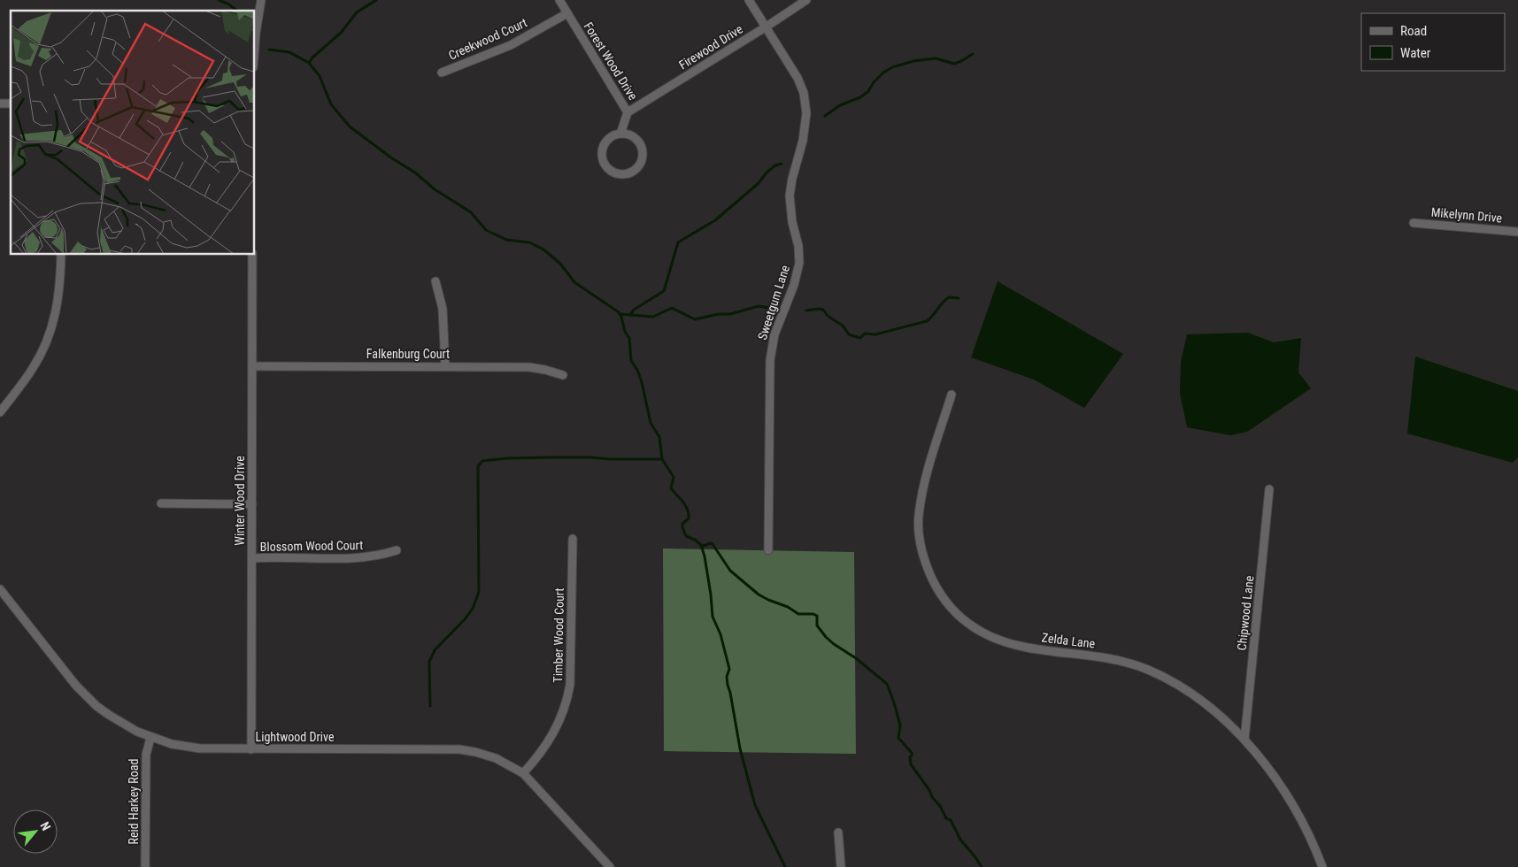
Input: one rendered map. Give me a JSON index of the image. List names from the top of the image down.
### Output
{
  "streets": {
    "street": [
      "Creekwood Court",
      "Firewood Drive",
      "Forest Wood Drive",
      "Mikelynn Drive",
      "Sweetgum Lane",
      "Falkenburg Court",
      "Winter Wood Drive",
      "Blossom Wood Court",
      "Chipwood Lane",
      "Timber Wood Court",
      "Zelda Lane",
      "Lightwood Drive",
      "Reid Harkey Road"
    ]
  },
  "crossings": [
    ["Creekwood Court", "Forest Wood Drive"],
    ["Firewood Drive", "Forest Wood Drive"],
    ["Firewood Drive", "Sweetgum Lane"],
    ["Falkenburg Court", "Winter Wood Drive"],
    ["Winter Wood Drive", "Blossom Wood Court"],
    ["Winter Wood Drive", "Lightwood Drive"],
    ["Chipwood Lane", "Zelda Lane"],
    ["Timber Wood Court", "Lightwood Drive"],
    ["Lightwood Drive", "Reid Harkey Road"]
  ],
  "legend": ["Road", "Water"],
  "north": "top right"
}
